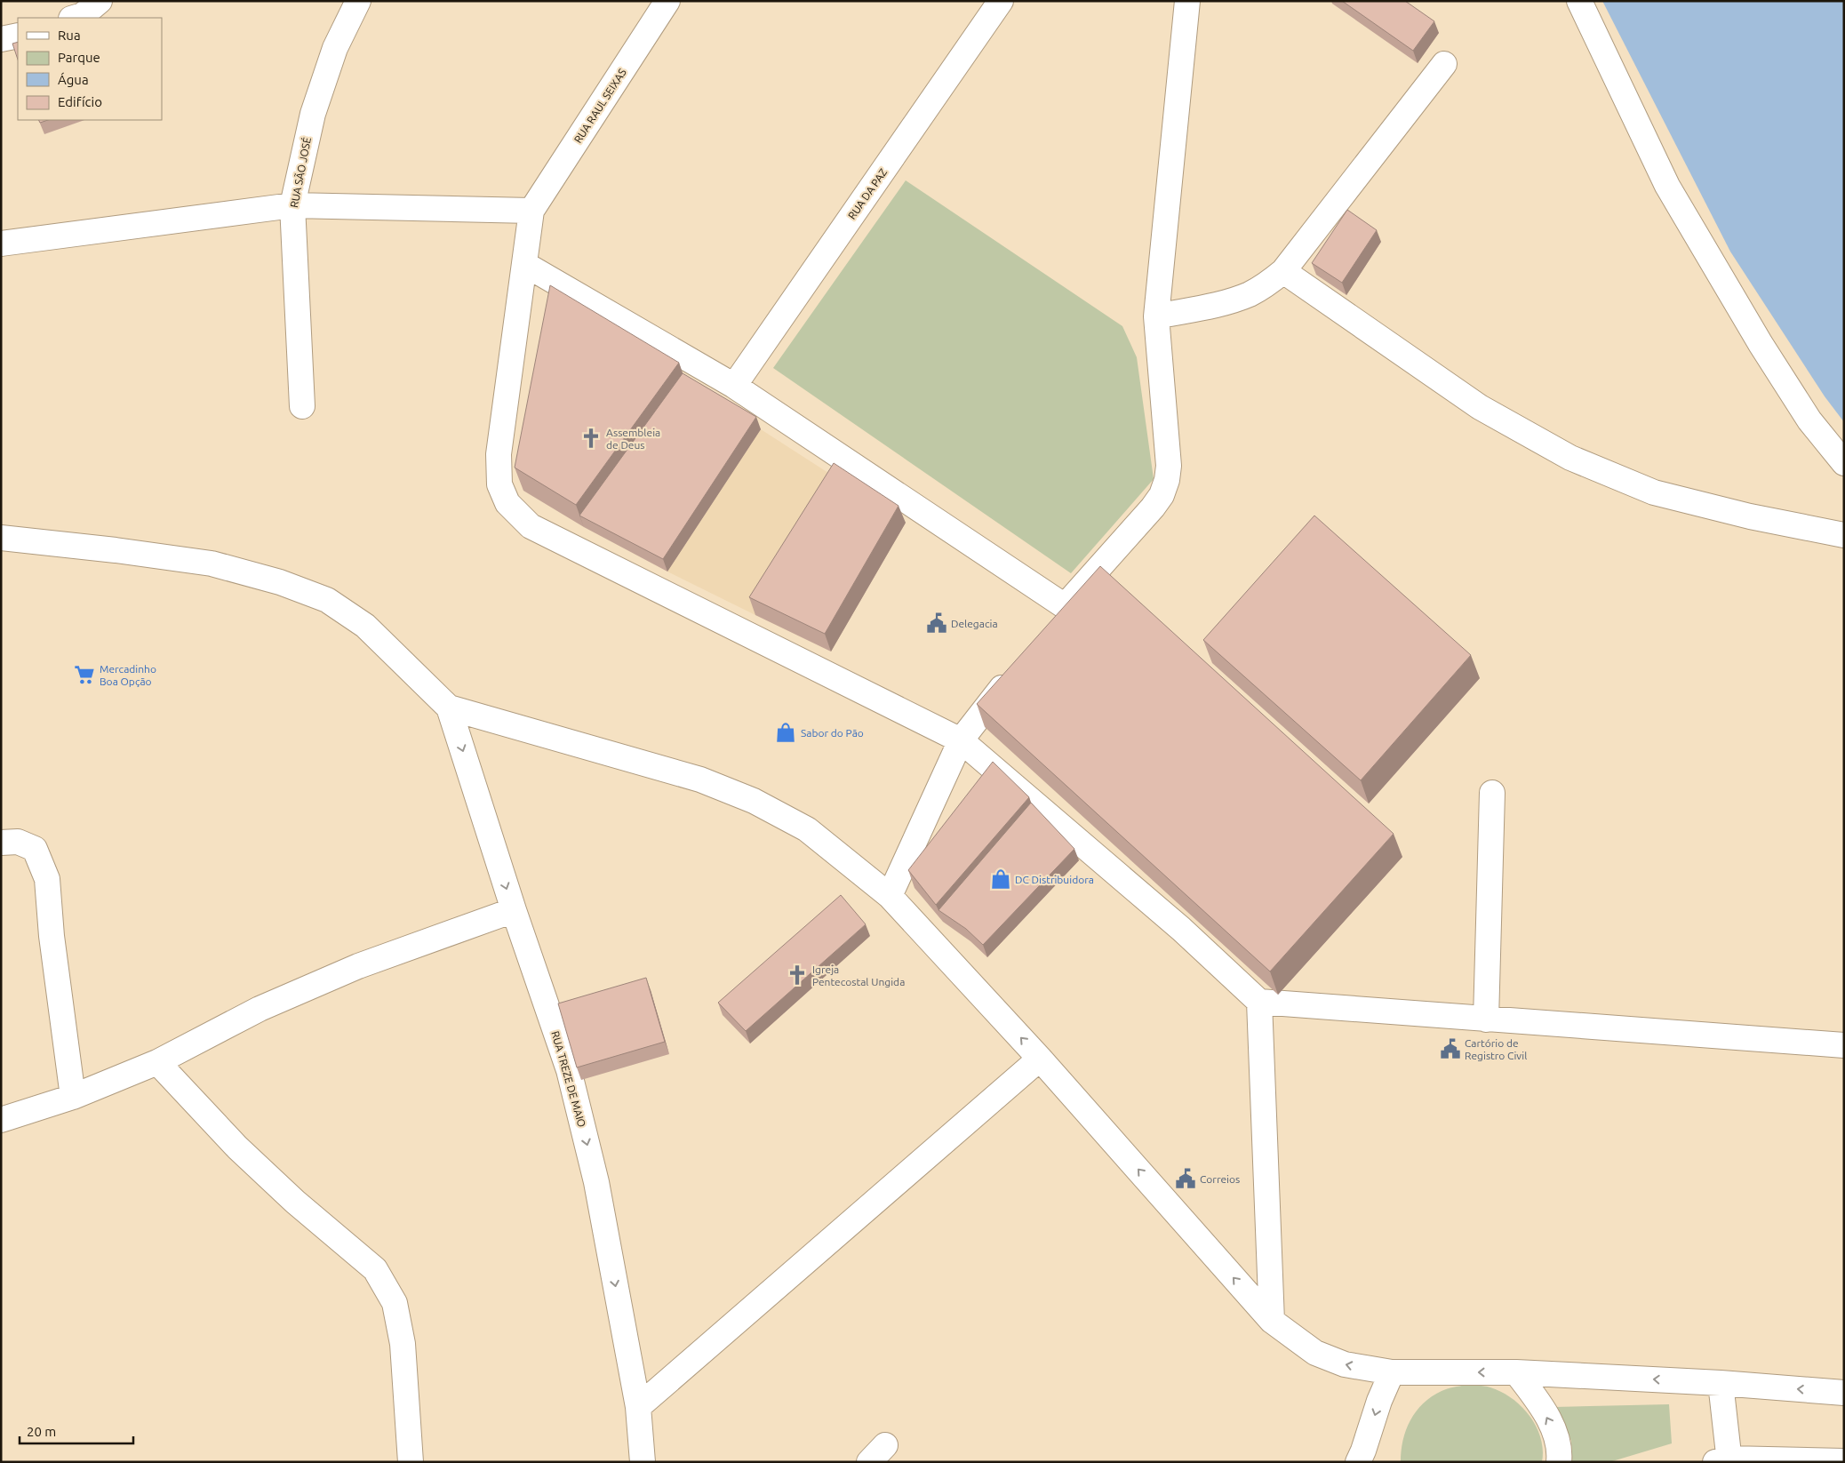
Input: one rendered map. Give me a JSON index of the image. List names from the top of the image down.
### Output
{
  "streets": {
    "street": [
      "RUA RAUL SEIXAS",
      "RUA SÃO JOSÉ",
      "RUA DA PAZ",
      "RUA TREZE DE MAIO"
    ]
  },
  "one_way": ["RUA TREZE DE MAIO"],
  "places": {
    "church": ["Assembleia de Deus", "Igreja Pentecostal Ungida"],
    "public building": ["Delegacia", "Cartório de Registro Civil", "Correios"],
    "supermarket": ["Mercadinho Boa Opção"],
    "shop": ["Sabor do Pão", "DC Distribuidora"]
  },
  "legend": [
    "Rua",
    "Parque",
    "Água",
    "Edifício"
  ],
  "scale_bar": "20 m"
}
